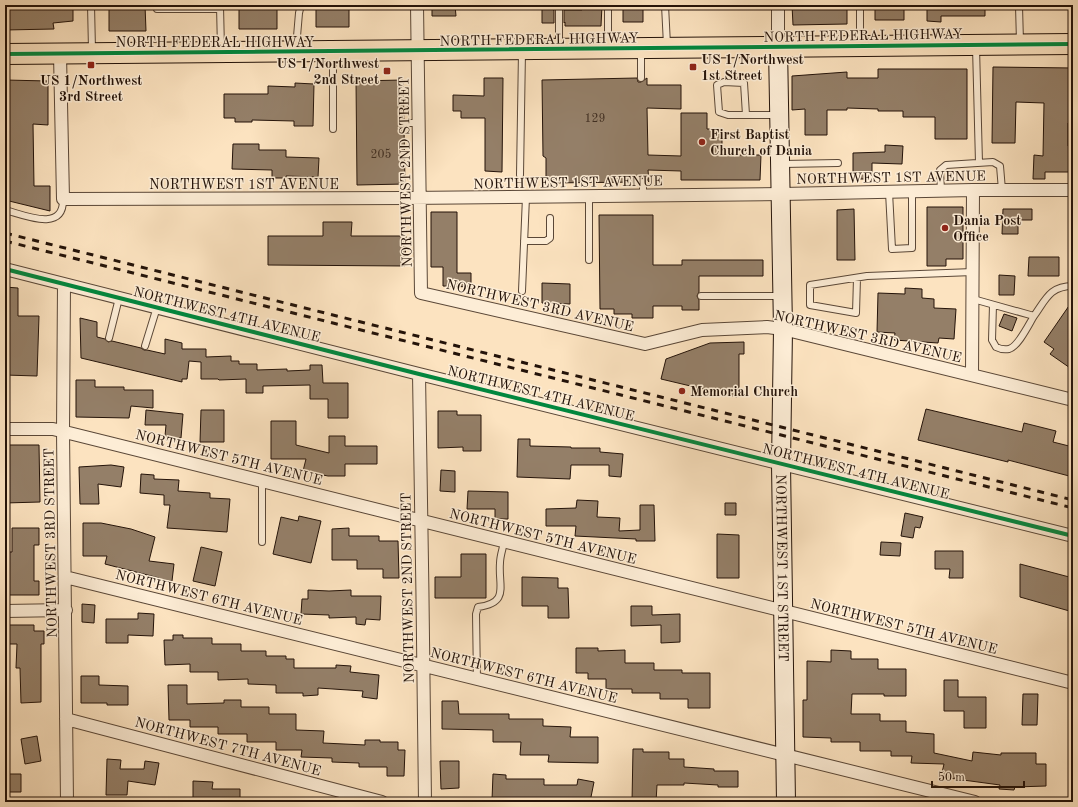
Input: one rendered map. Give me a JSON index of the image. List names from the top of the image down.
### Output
{
  "streets": {
    "main road": ["NORTH FEDERAL HIGHWAY"],
    "street": [
      "NORTHWEST 2ND STREET",
      "NORTHWEST 1ST AVENUE",
      "NORTHWEST 3RD AVENUE",
      "NORTHWEST 4TH AVENUE",
      "NORTHWEST 5TH AVENUE",
      "NORTHWEST 3RD STREET",
      "NORTHWEST 1ST STREET",
      "NORTHWEST 6TH AVENUE",
      "NORTHWEST 7TH AVENUE"
    ]
  },
  "crossings": [
    ["NORTH FEDERAL HIGHWAY", "NORTHWEST 2ND STREET"],
    ["NORTH FEDERAL HIGHWAY", "NORTHWEST 1ST STREET"],
    ["NORTHWEST 2ND STREET", "NORTHWEST 1ST AVENUE"],
    ["NORTHWEST 2ND STREET", "NORTHWEST 3RD AVENUE"],
    ["NORTHWEST 2ND STREET", "NORTHWEST 4TH AVENUE"],
    ["NORTHWEST 2ND STREET", "NORTHWEST 5TH AVENUE"],
    ["NORTHWEST 2ND STREET", "NORTHWEST 6TH AVENUE"],
    ["NORTHWEST 1ST AVENUE", "NORTHWEST 1ST STREET"],
    ["NORTHWEST 3RD AVENUE", "NORTHWEST 1ST STREET"],
    ["NORTHWEST 4TH AVENUE", "NORTHWEST 3RD STREET"],
    ["NORTHWEST 4TH AVENUE", "NORTHWEST 1ST STREET"],
    ["NORTHWEST 5TH AVENUE", "NORTHWEST 3RD STREET"],
    ["NORTHWEST 5TH AVENUE", "NORTHWEST 1ST STREET"],
    ["NORTHWEST 3RD STREET", "NORTHWEST 6TH AVENUE"],
    ["NORTHWEST 3RD STREET", "NORTHWEST 7TH AVENUE"],
    ["NORTHWEST 1ST STREET", "NORTHWEST 6TH AVENUE"]
  ],
  "places": {
    "transit": ["US 1/Northwest 3rd Street", "US 1/Northwest 1st Street", "US 1/Northwest 2nd Street"],
    "other": ["First Baptist Church of Dania", "Dania Post Office", "Memorial Church"]
  },
  "house_numbers": ["129", "205"],
  "scale_bar": "50 m"
}
